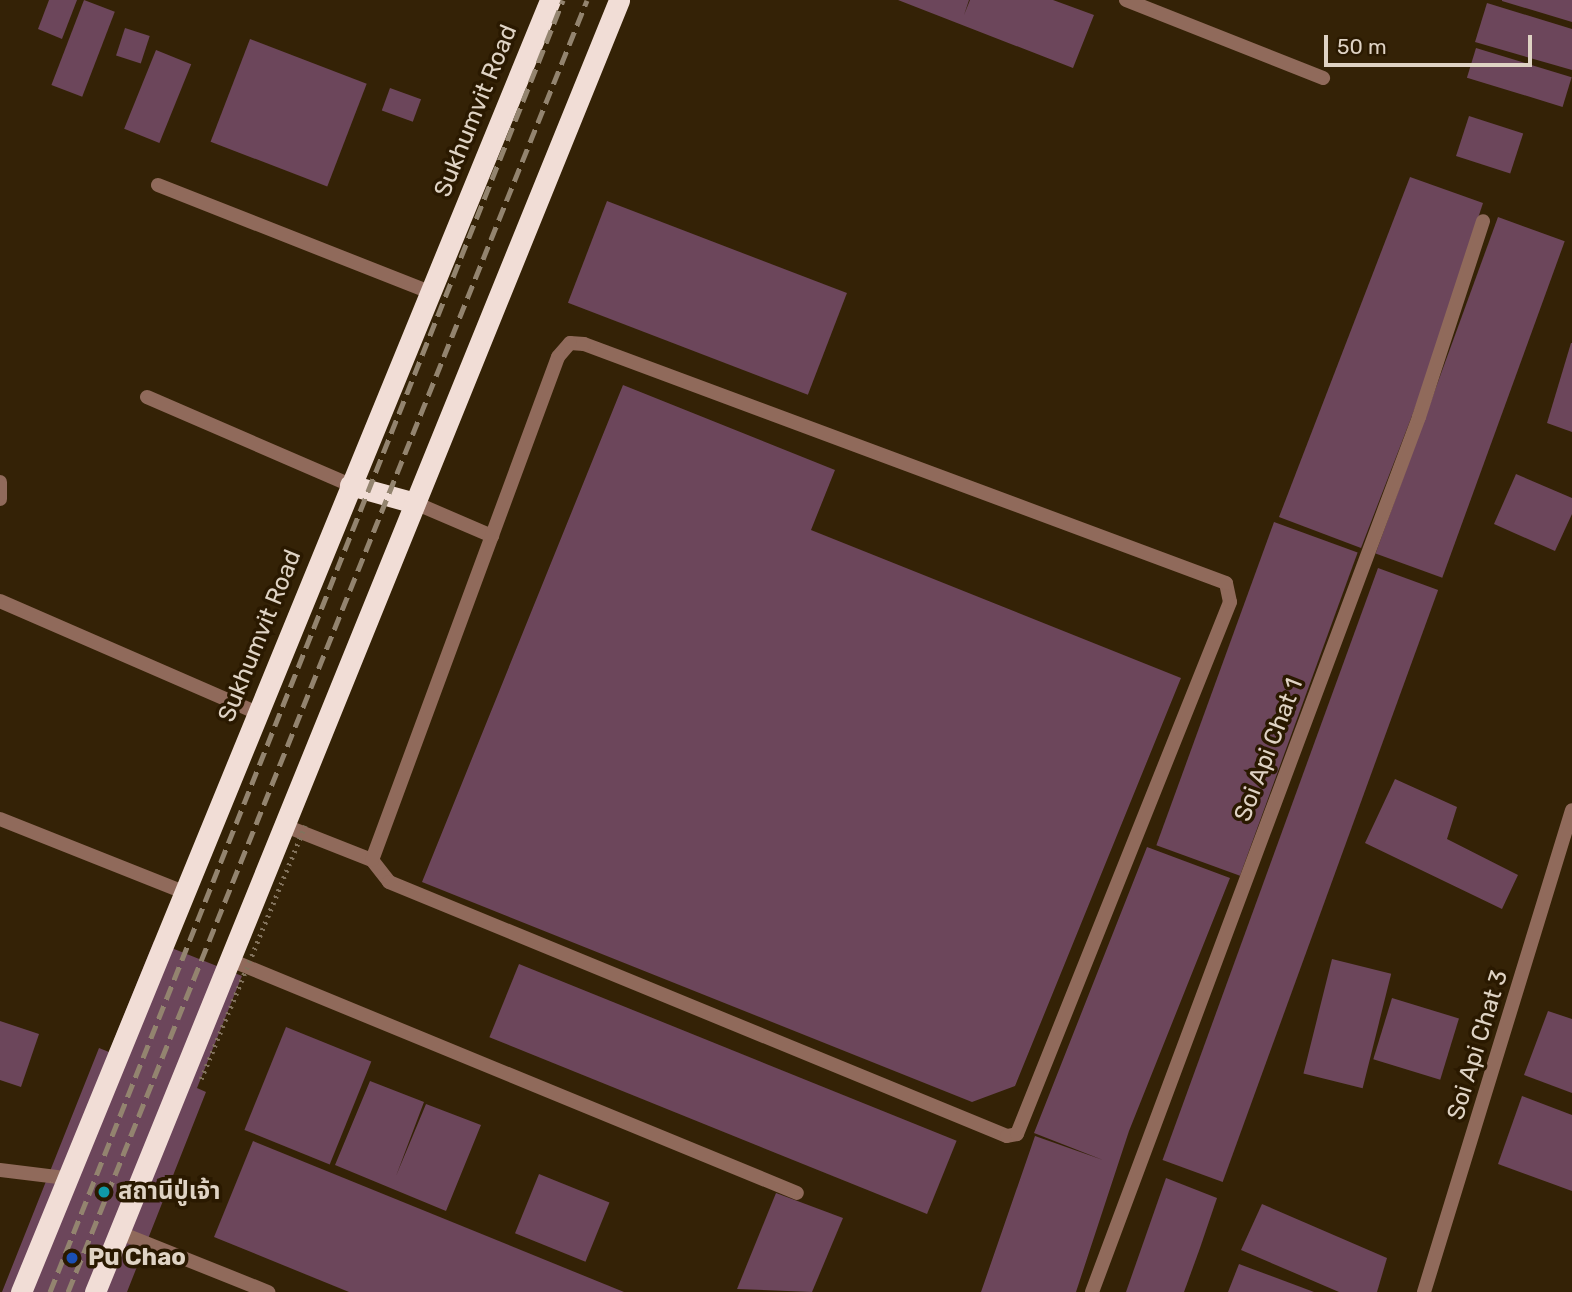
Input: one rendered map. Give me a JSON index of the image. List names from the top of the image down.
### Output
{
  "streets": {
    "highway": ["Sukhumvit Road"],
    "street": ["Soi Api Chat 1", "Soi Api Chat 3"]
  },
  "places": ["สถานีปู่เจ้า", "Pu Chao"],
  "scale_bar": "50 m"
}
